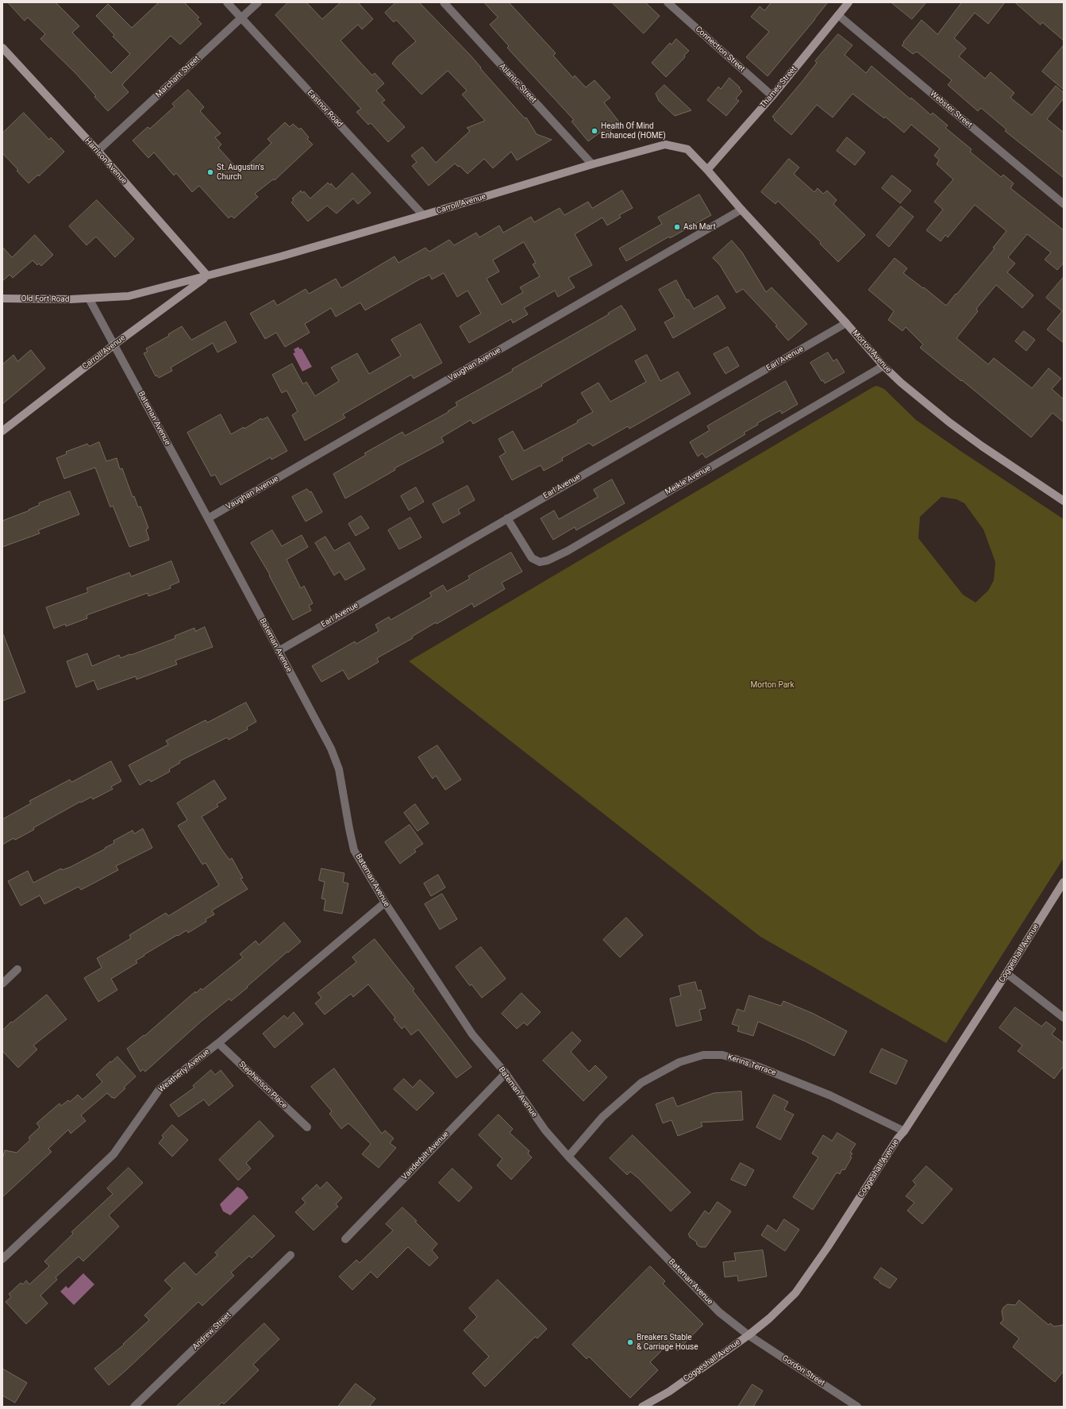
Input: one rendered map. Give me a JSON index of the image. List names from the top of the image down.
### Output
{
  "streets": {
    "street": [
      "Connection Street",
      "Marchant Street",
      "Atlantic Street",
      "Thames Street",
      "Eastnor Road",
      "Webster Street",
      "Harrison Avenue",
      "Carroll Avenue",
      "Old Fort Road",
      "Morton Avenue",
      "Earl Avenue",
      "Vaughan Avenue",
      "Bateman Avenue",
      "Meikle Avenue",
      "Coggeshall Avenue",
      "Kerins Terrace",
      "Weatherly Avenue",
      "Stephenson Place",
      "Vanderbilt Avenue",
      "Andrew Street",
      "Gordon Street"
    ]
  },
  "crossings": [
    ["Connection Street", "Thames Street"],
    ["Marchant Street", "Eastnor Road"],
    ["Marchant Street", "Harrison Avenue"],
    ["Atlantic Street", "Carroll Avenue"],
    ["Thames Street", "Webster Street"],
    ["Thames Street", "Carroll Avenue"],
    ["Thames Street", "Morton Avenue"],
    ["Eastnor Road", "Carroll Avenue"],
    ["Harrison Avenue", "Carroll Avenue"],
    ["Carroll Avenue", "Old Fort Road"],
    ["Carroll Avenue", "Morton Avenue"],
    ["Carroll Avenue", "Bateman Avenue"],
    ["Old Fort Road", "Bateman Avenue"],
    ["Morton Avenue", "Earl Avenue"],
    ["Morton Avenue", "Vaughan Avenue"],
    ["Morton Avenue", "Meikle Avenue"],
    ["Earl Avenue", "Bateman Avenue"],
    ["Earl Avenue", "Meikle Avenue"],
    ["Vaughan Avenue", "Bateman Avenue"],
    ["Bateman Avenue", "Coggeshall Avenue"],
    ["Bateman Avenue", "Kerins Terrace"],
    ["Bateman Avenue", "Weatherly Avenue"],
    ["Bateman Avenue", "Vanderbilt Avenue"],
    ["Bateman Avenue", "Gordon Street"],
    ["Coggeshall Avenue", "Kerins Terrace"],
    ["Coggeshall Avenue", "Gordon Street"],
    ["Weatherly Avenue", "Stephenson Place"]
  ],
  "parks": ["Morton Park"],
  "places": [
    "Health Of Mind Enhanced (HOME)",
    "St. Augustin's Church",
    "Ash Mart",
    "Breakers Stable & Carriage House"
  ]
}
